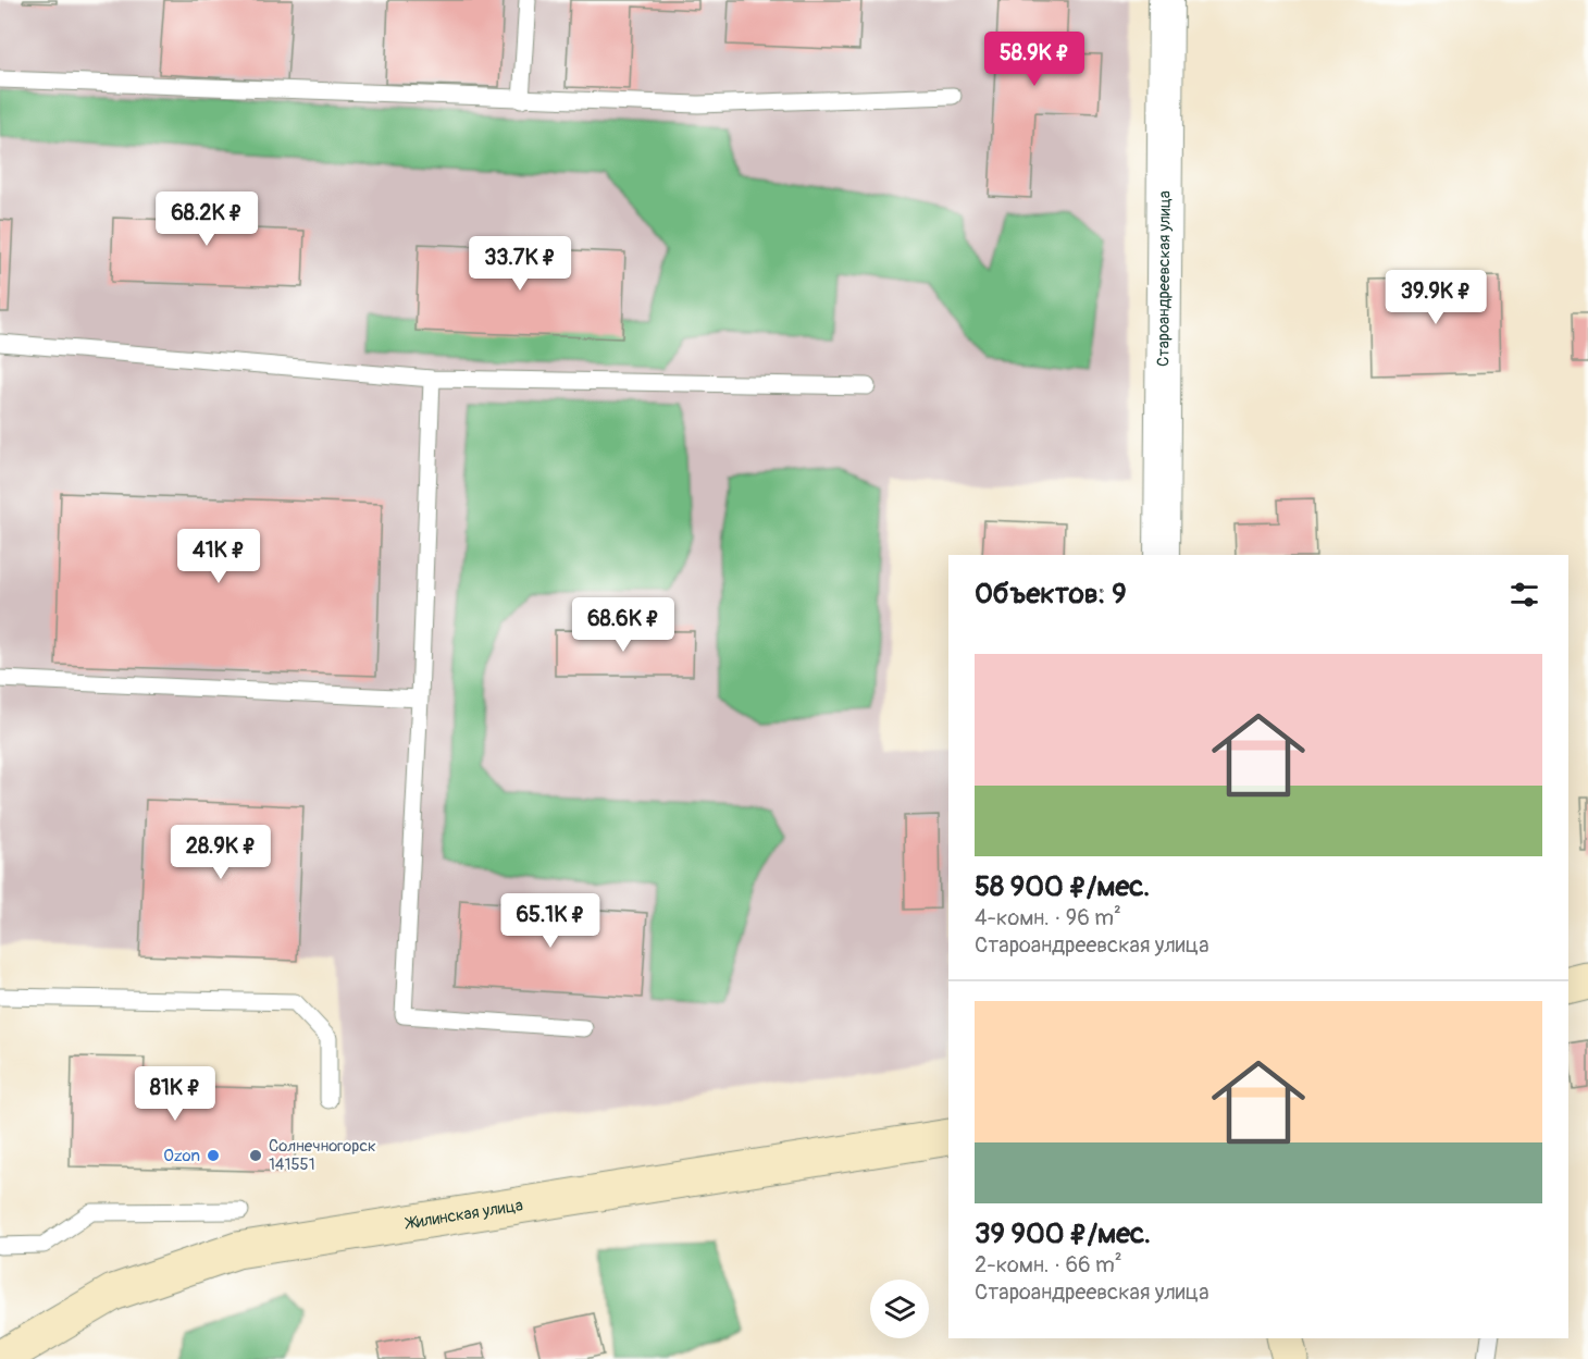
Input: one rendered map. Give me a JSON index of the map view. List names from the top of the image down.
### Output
{
  "streets": {
    "main road": ["Жилинская улица"],
    "street": ["Староандреевская улица"]
  },
  "places": ["Ozon", "Солнечногорск 141551"],
  "page": {
    "price": [
      "58.9K ₽",
      "68.2K ₽",
      "33.7K ₽",
      "39.9K ₽",
      "41K ₽",
      "68.6K ₽",
      "28.9K ₽",
      "65.1K ₽",
      "81K ₽"
    ],
    "heading": "Объектов: 9",
    "list": [
      {
        "name": "58 900 ₽/мес.",
        "note": "4-комн. · 96 m² · Староандреевская улица"
      },
      {
        "name": "39 900 ₽/мес.",
        "note": "2-комн. · 66 m² · Староандреевская улица"
      }
    ]
  }
}
